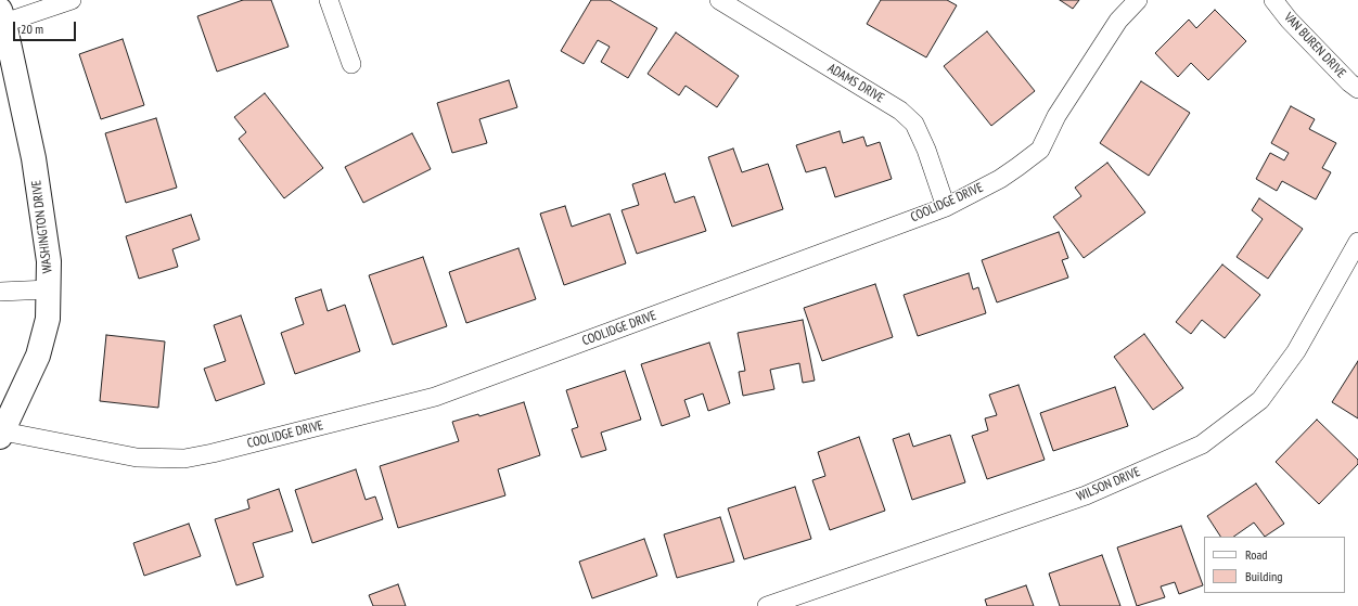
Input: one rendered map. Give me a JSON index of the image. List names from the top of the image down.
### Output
{
  "streets": {
    "street": [
      "VAN BUREN DRIVE",
      "ADAMS DRIVE",
      "COOLIDGE DRIVE",
      "WASHINGTON DRIVE",
      "WILSON DRIVE"
    ]
  },
  "crossings": [
    ["ADAMS DRIVE", "COOLIDGE DRIVE"],
    ["COOLIDGE DRIVE", "WASHINGTON DRIVE"]
  ],
  "legend": ["Road", "Building"],
  "scale_bar": "20 m"
}
